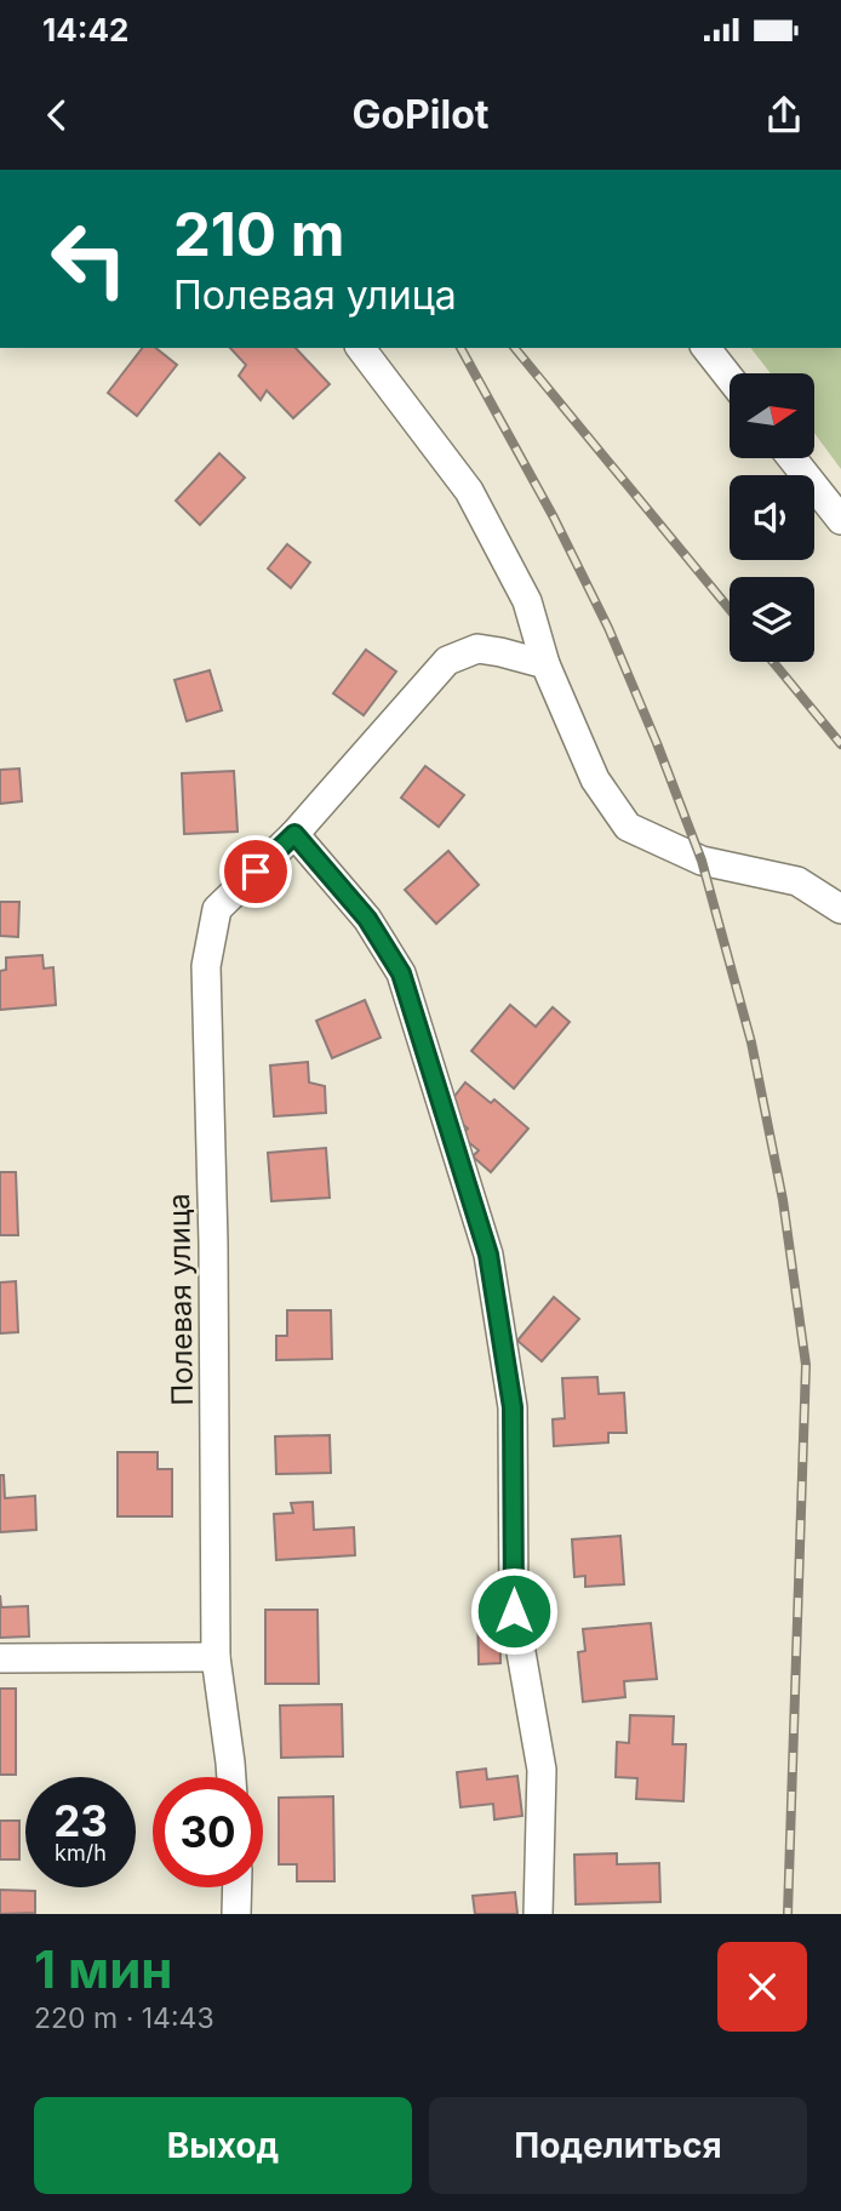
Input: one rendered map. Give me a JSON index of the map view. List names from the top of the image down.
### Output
{
  "streets": {
    "street": ["Полевая улица"]
  },
  "north": "right",
  "page": {
    "status": "14:42",
    "header": "GoPilot",
    "turn": ["210 m", "Полевая улица"],
    "speed": "23 km/h",
    "limit": "30",
    "heading": ["1 мин", "220 m · 14:43"],
    "buttons": ["Выход", "Поделиться"]
  }
}
